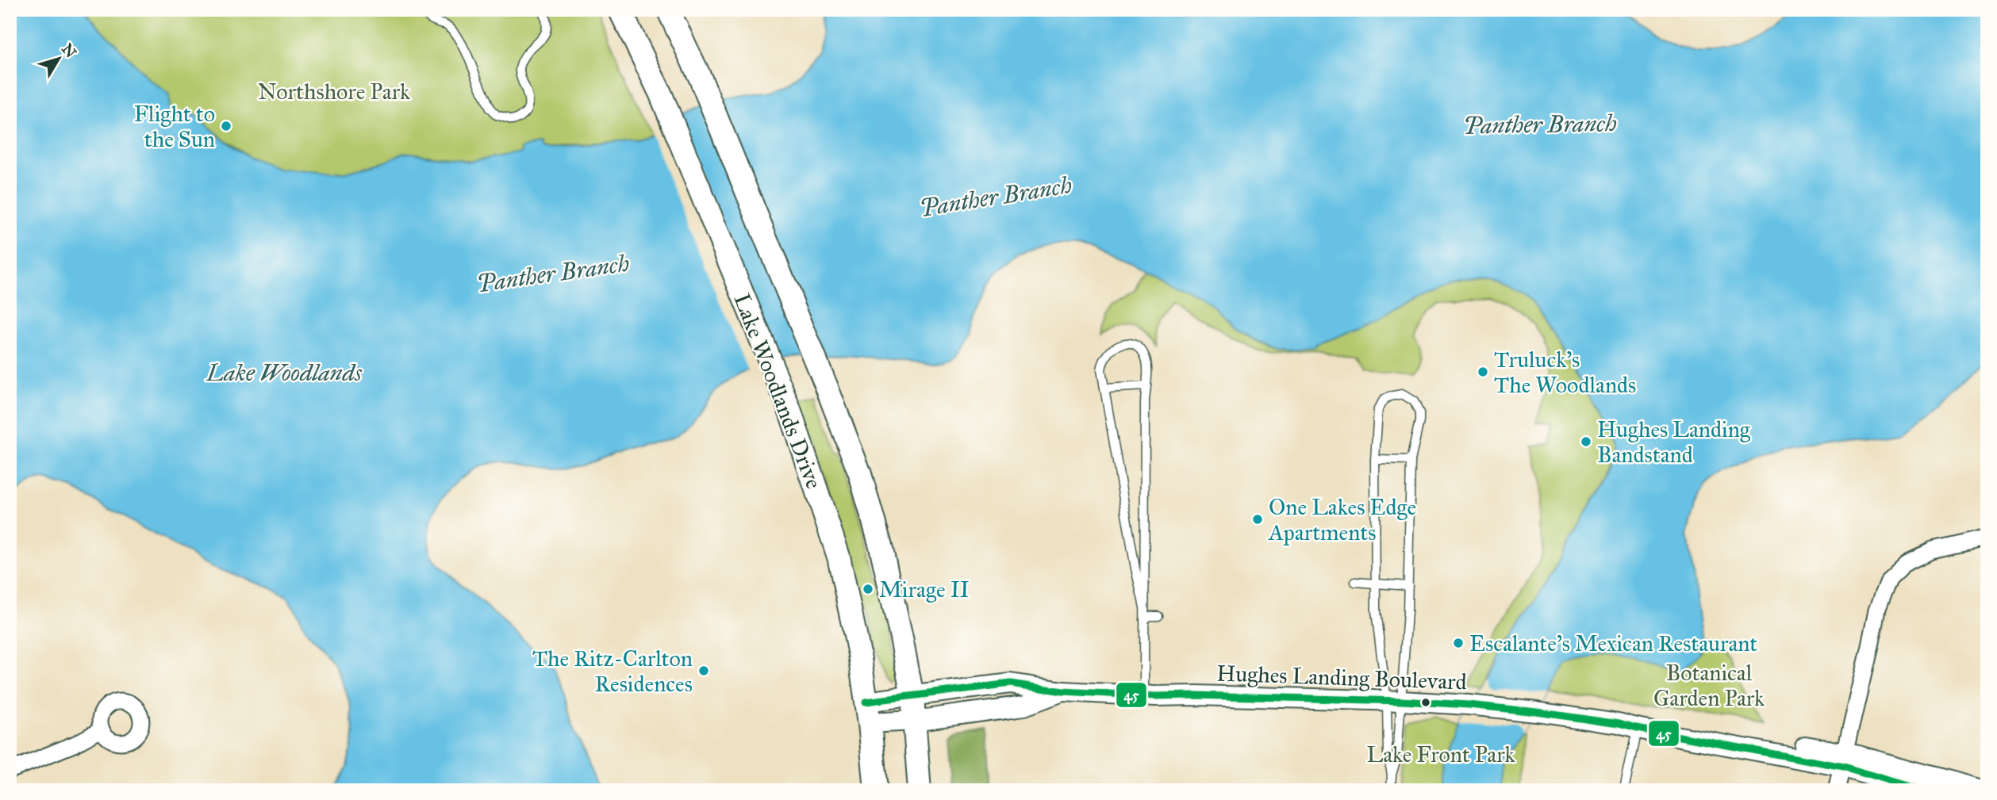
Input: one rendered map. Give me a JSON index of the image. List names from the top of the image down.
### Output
{
  "streets": {
    "main road": ["Lake Woodlands Drive"],
    "street": ["Hughes Landing Boulevard"]
  },
  "crossings": [
    ["Lake Woodlands Drive", "Hughes Landing Boulevard"]
  ],
  "water": ["Panther Branch", "Lake Woodlands"],
  "parks": ["Northshore Park", "Botanical Garden Park", "Lake Front Park"],
  "places": [
    "Flight to the Sun",
    "Truluck's The Woodlands",
    "Hughes Landing Bandstand",
    "One Lakes Edge Apartments",
    "Mirage II",
    "Escalante's Mexican Restaurant",
    "The Ritz-Carlton Residences"
  ],
  "lines": ["transit line 45"],
  "north": "top right"
}
